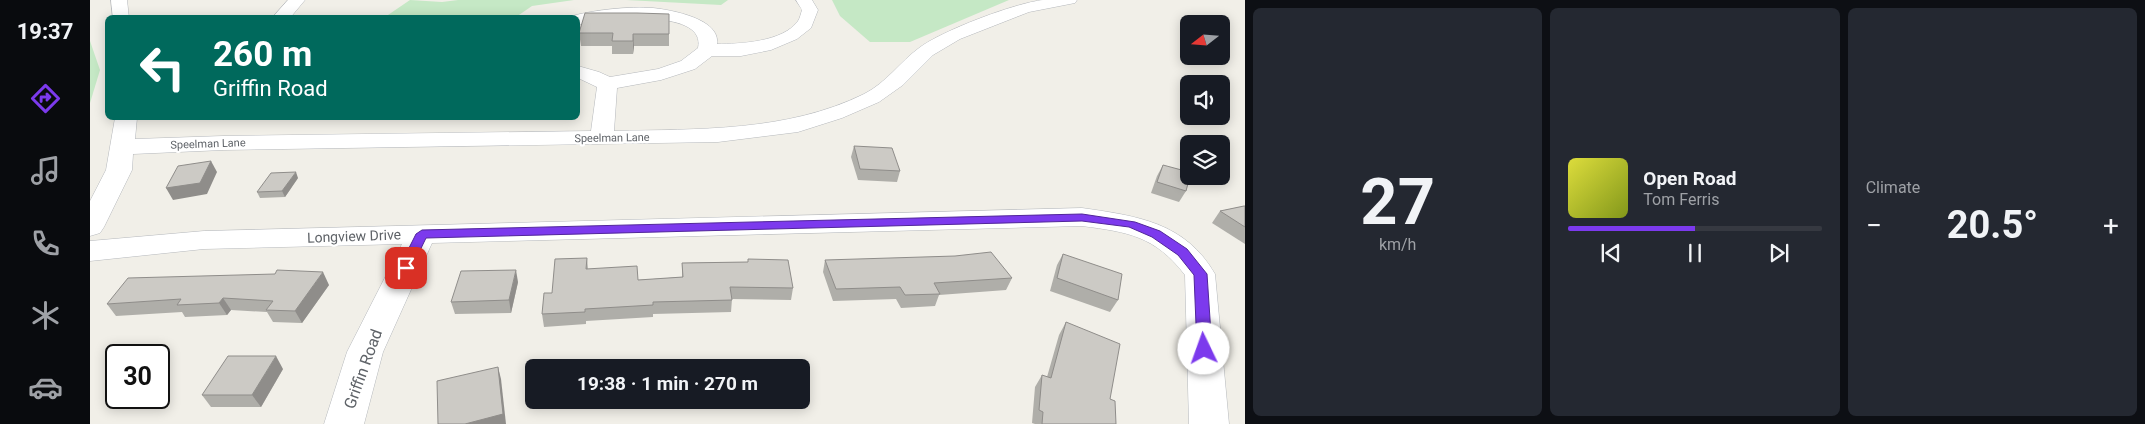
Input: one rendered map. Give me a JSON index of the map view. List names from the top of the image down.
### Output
{
  "streets": {
    "street": ["Speelman Lane", "Longview Drive", "Griffin Road"]
  },
  "crossings": [
    ["Longview Drive", "Griffin Road"]
  ],
  "north": "left",
  "page": {
    "tabs": "19:37",
    "tile": [
      ["27", "km/h"],
      "Climate"
    ],
    "turn": ["260 m", "Griffin Road"],
    "song": ["Open Road", "Tom Ferris"],
    "heat": ["−", "20.5°", "+"],
    "limit": "30",
    "trip": "19:38 · 1 min · 270 m"
  }
}
